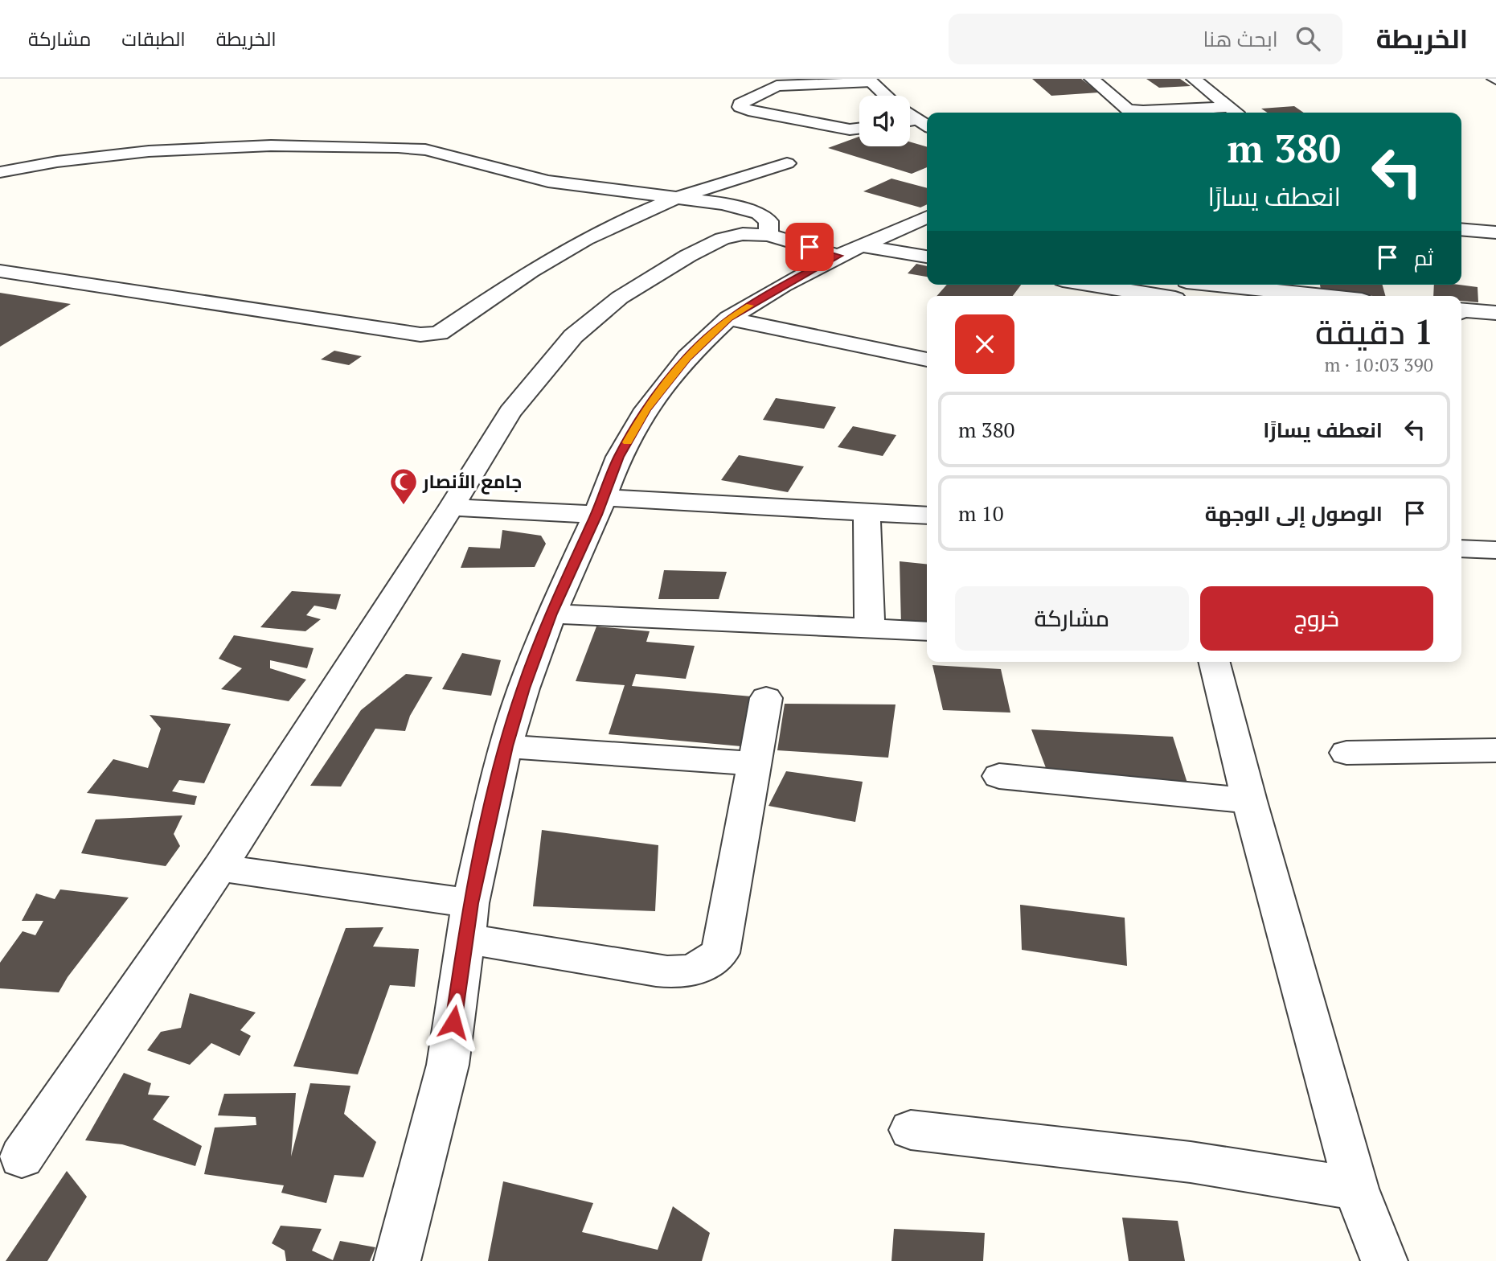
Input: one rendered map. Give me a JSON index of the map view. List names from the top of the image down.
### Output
{
  "places": {
    "mosque": ["جامع الأنصار"]
  },
  "page": {
    "header": "الخريطة",
    "search": "ابحث هنا",
    "nav": ["الخريطة", "الطبقات", "مشاركة"],
    "turn": ["380 m", "انعطف يسارًا"],
    "then": "ثم",
    "heading": ["1 دقيقة", "390 m · 10:03"],
    "list": [
      {
        "name": "انعطف يسارًا",
        "value": "380 m"
      },
      {
        "name": "الوصول إلى الوجهة",
        "value": "10 m"
      }
    ],
    "buttons": ["خروج", "مشاركة"]
  }
}
